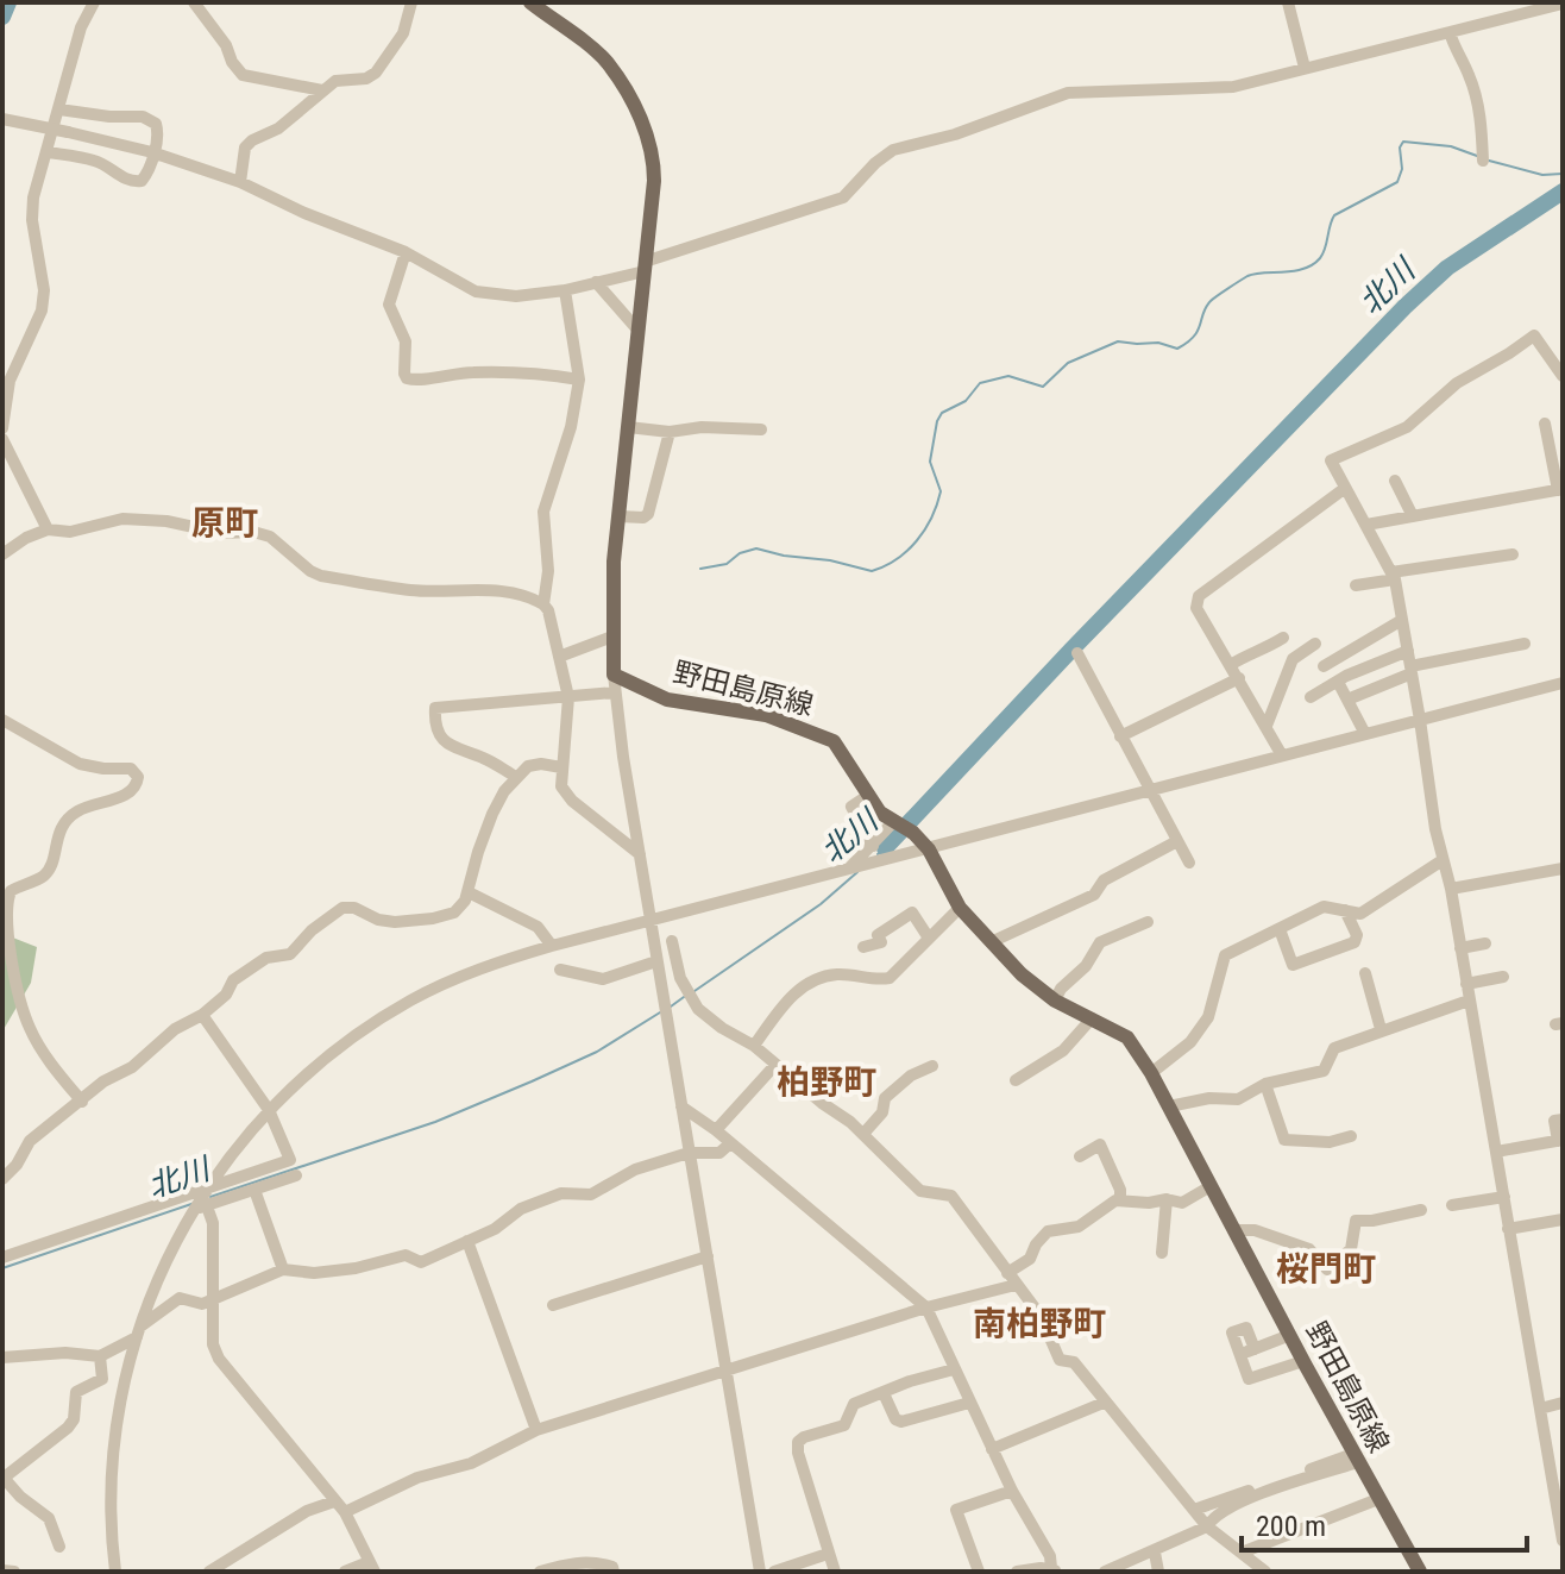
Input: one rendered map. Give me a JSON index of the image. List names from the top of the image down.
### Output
{
  "streets": {
    "main road": ["野田島原線"]
  },
  "districts": [
    "原町",
    "柏野町",
    "桜門町",
    "南柏野町"
  ],
  "water": ["北川"],
  "scale_bar": "200 m"
}
